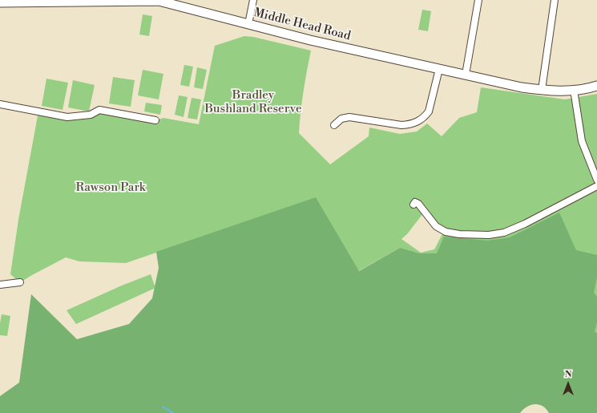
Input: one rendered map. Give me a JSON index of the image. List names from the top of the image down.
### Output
{
  "streets": {
    "street": ["Middle Head Road"]
  },
  "parks": ["Bradley Bushland Reserve", "Rawson Park"],
  "north": "top"
}
